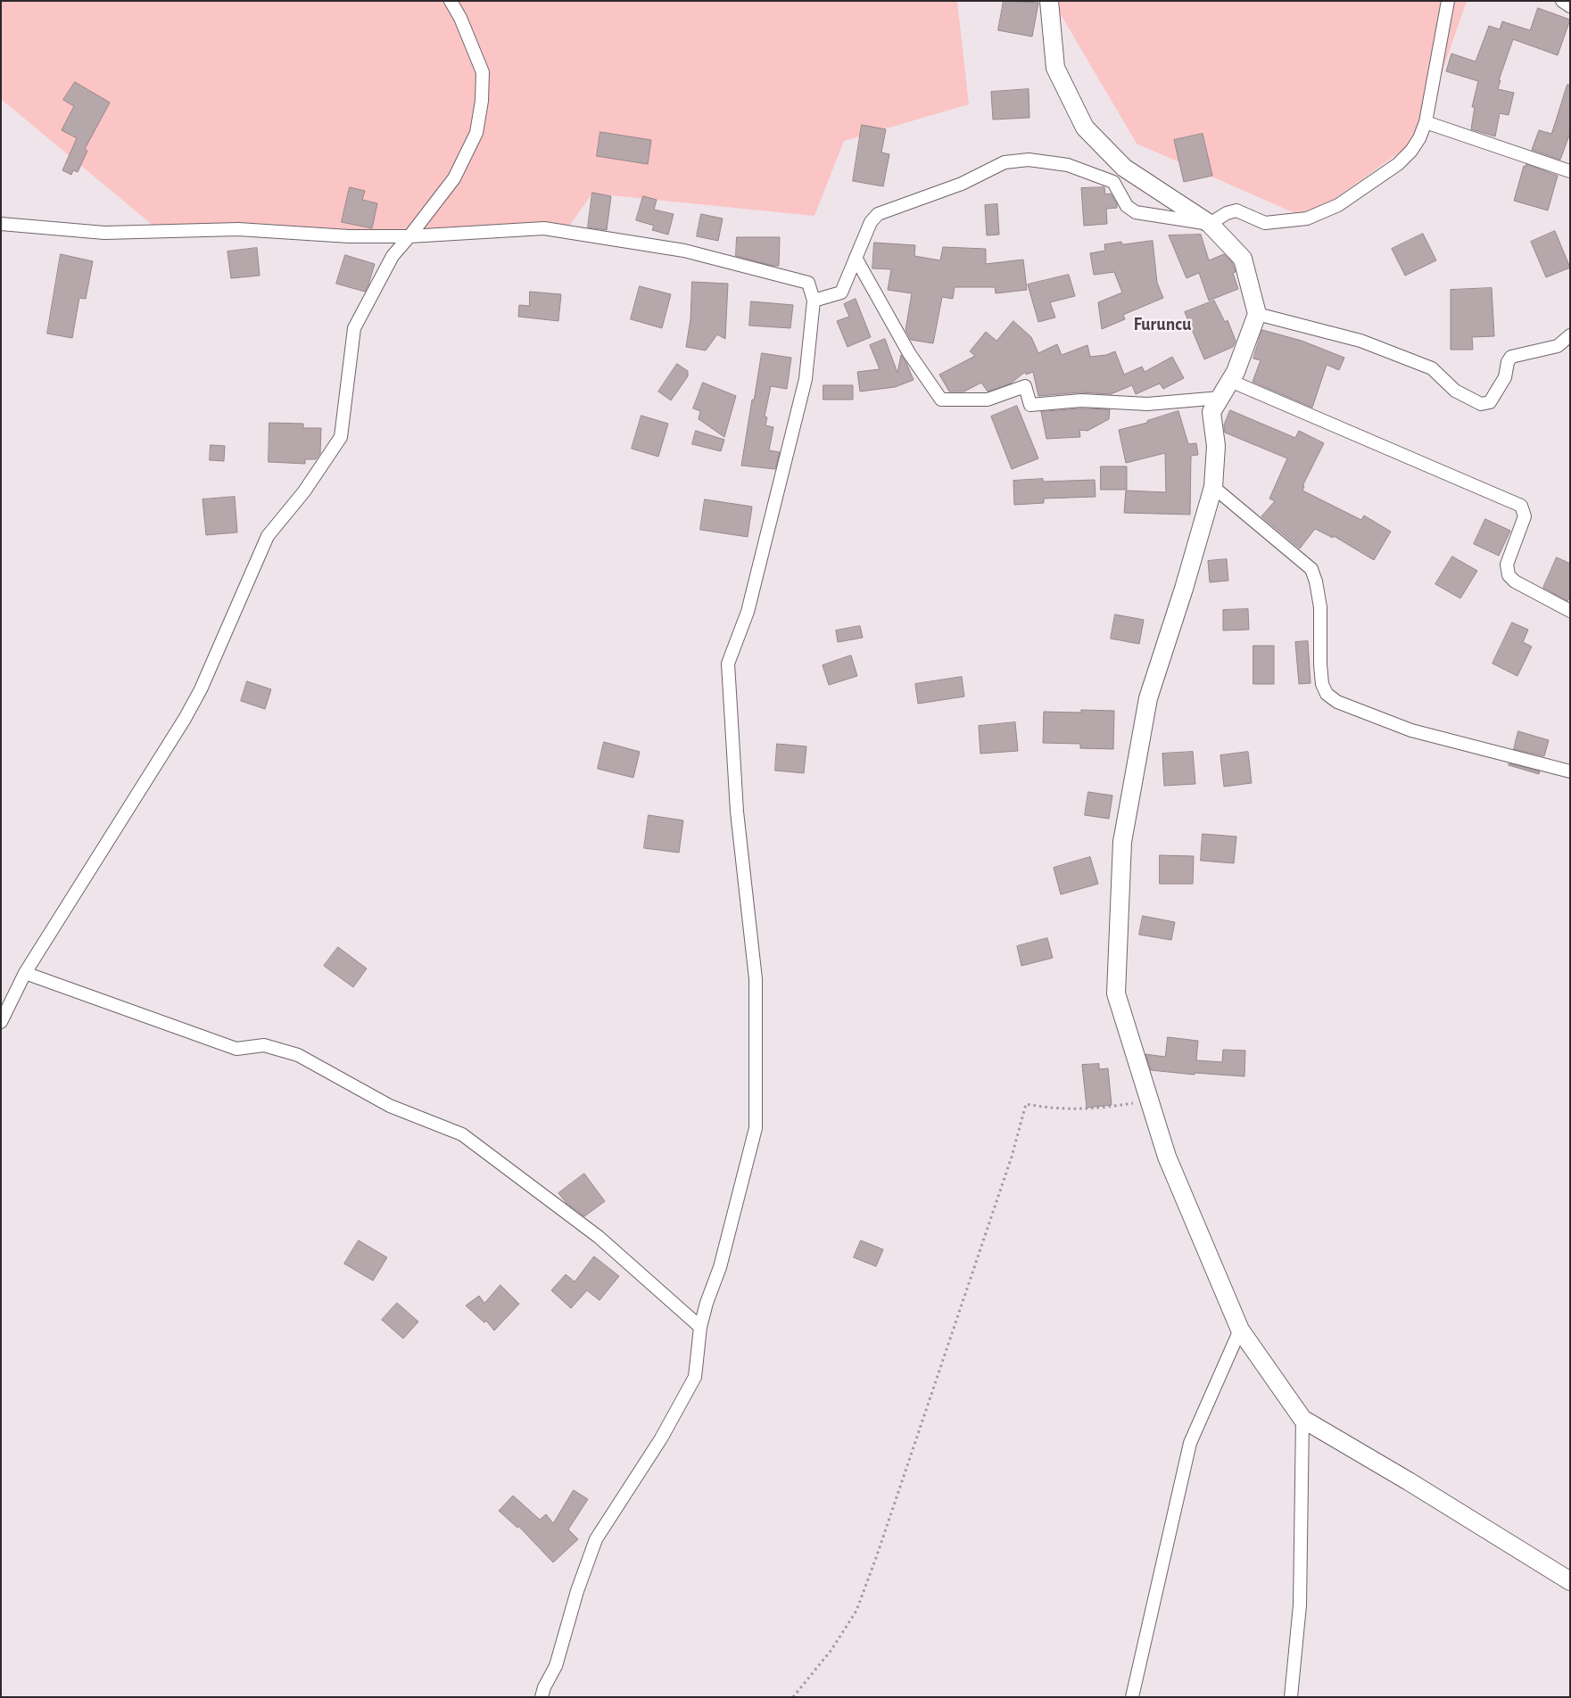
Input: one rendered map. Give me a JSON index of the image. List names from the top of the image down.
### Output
{
  "districts": ["Furuncu"]
}
